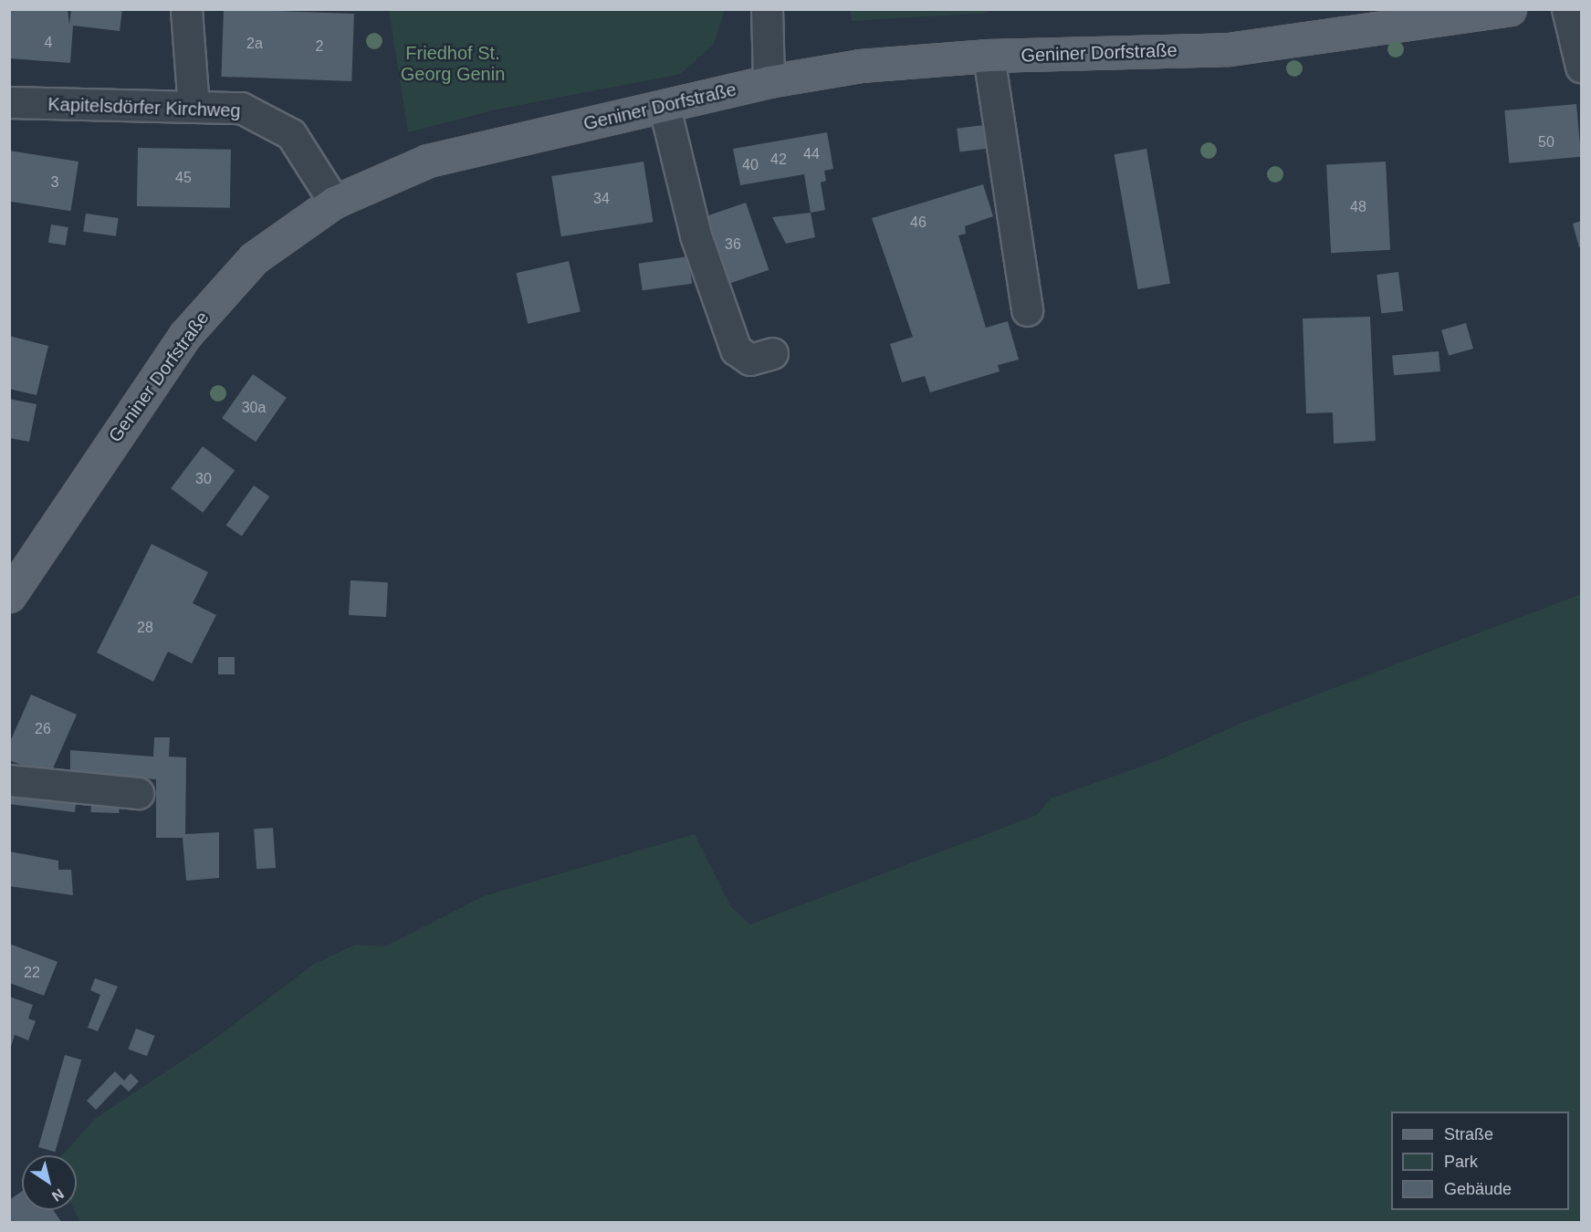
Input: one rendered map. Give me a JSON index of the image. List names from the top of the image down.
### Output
{
  "streets": {
    "main road": ["Geniner Dorfstraße"],
    "street": ["Kapitelsdörfer Kirchweg"]
  },
  "crossings": [
    ["Geniner Dorfstraße", "Kapitelsdörfer Kirchweg"]
  ],
  "parks": ["Friedhof St. Georg Genin"],
  "house_numbers": [
    "4",
    "2a",
    "2",
    "50",
    "44",
    "42",
    "40",
    "45",
    "3",
    "34",
    "48",
    "46",
    "36",
    "30a",
    "30",
    "28",
    "26",
    "22"
  ],
  "legend": ["Straße", "Park", "Gebäude"],
  "north": "bottom right"
}
